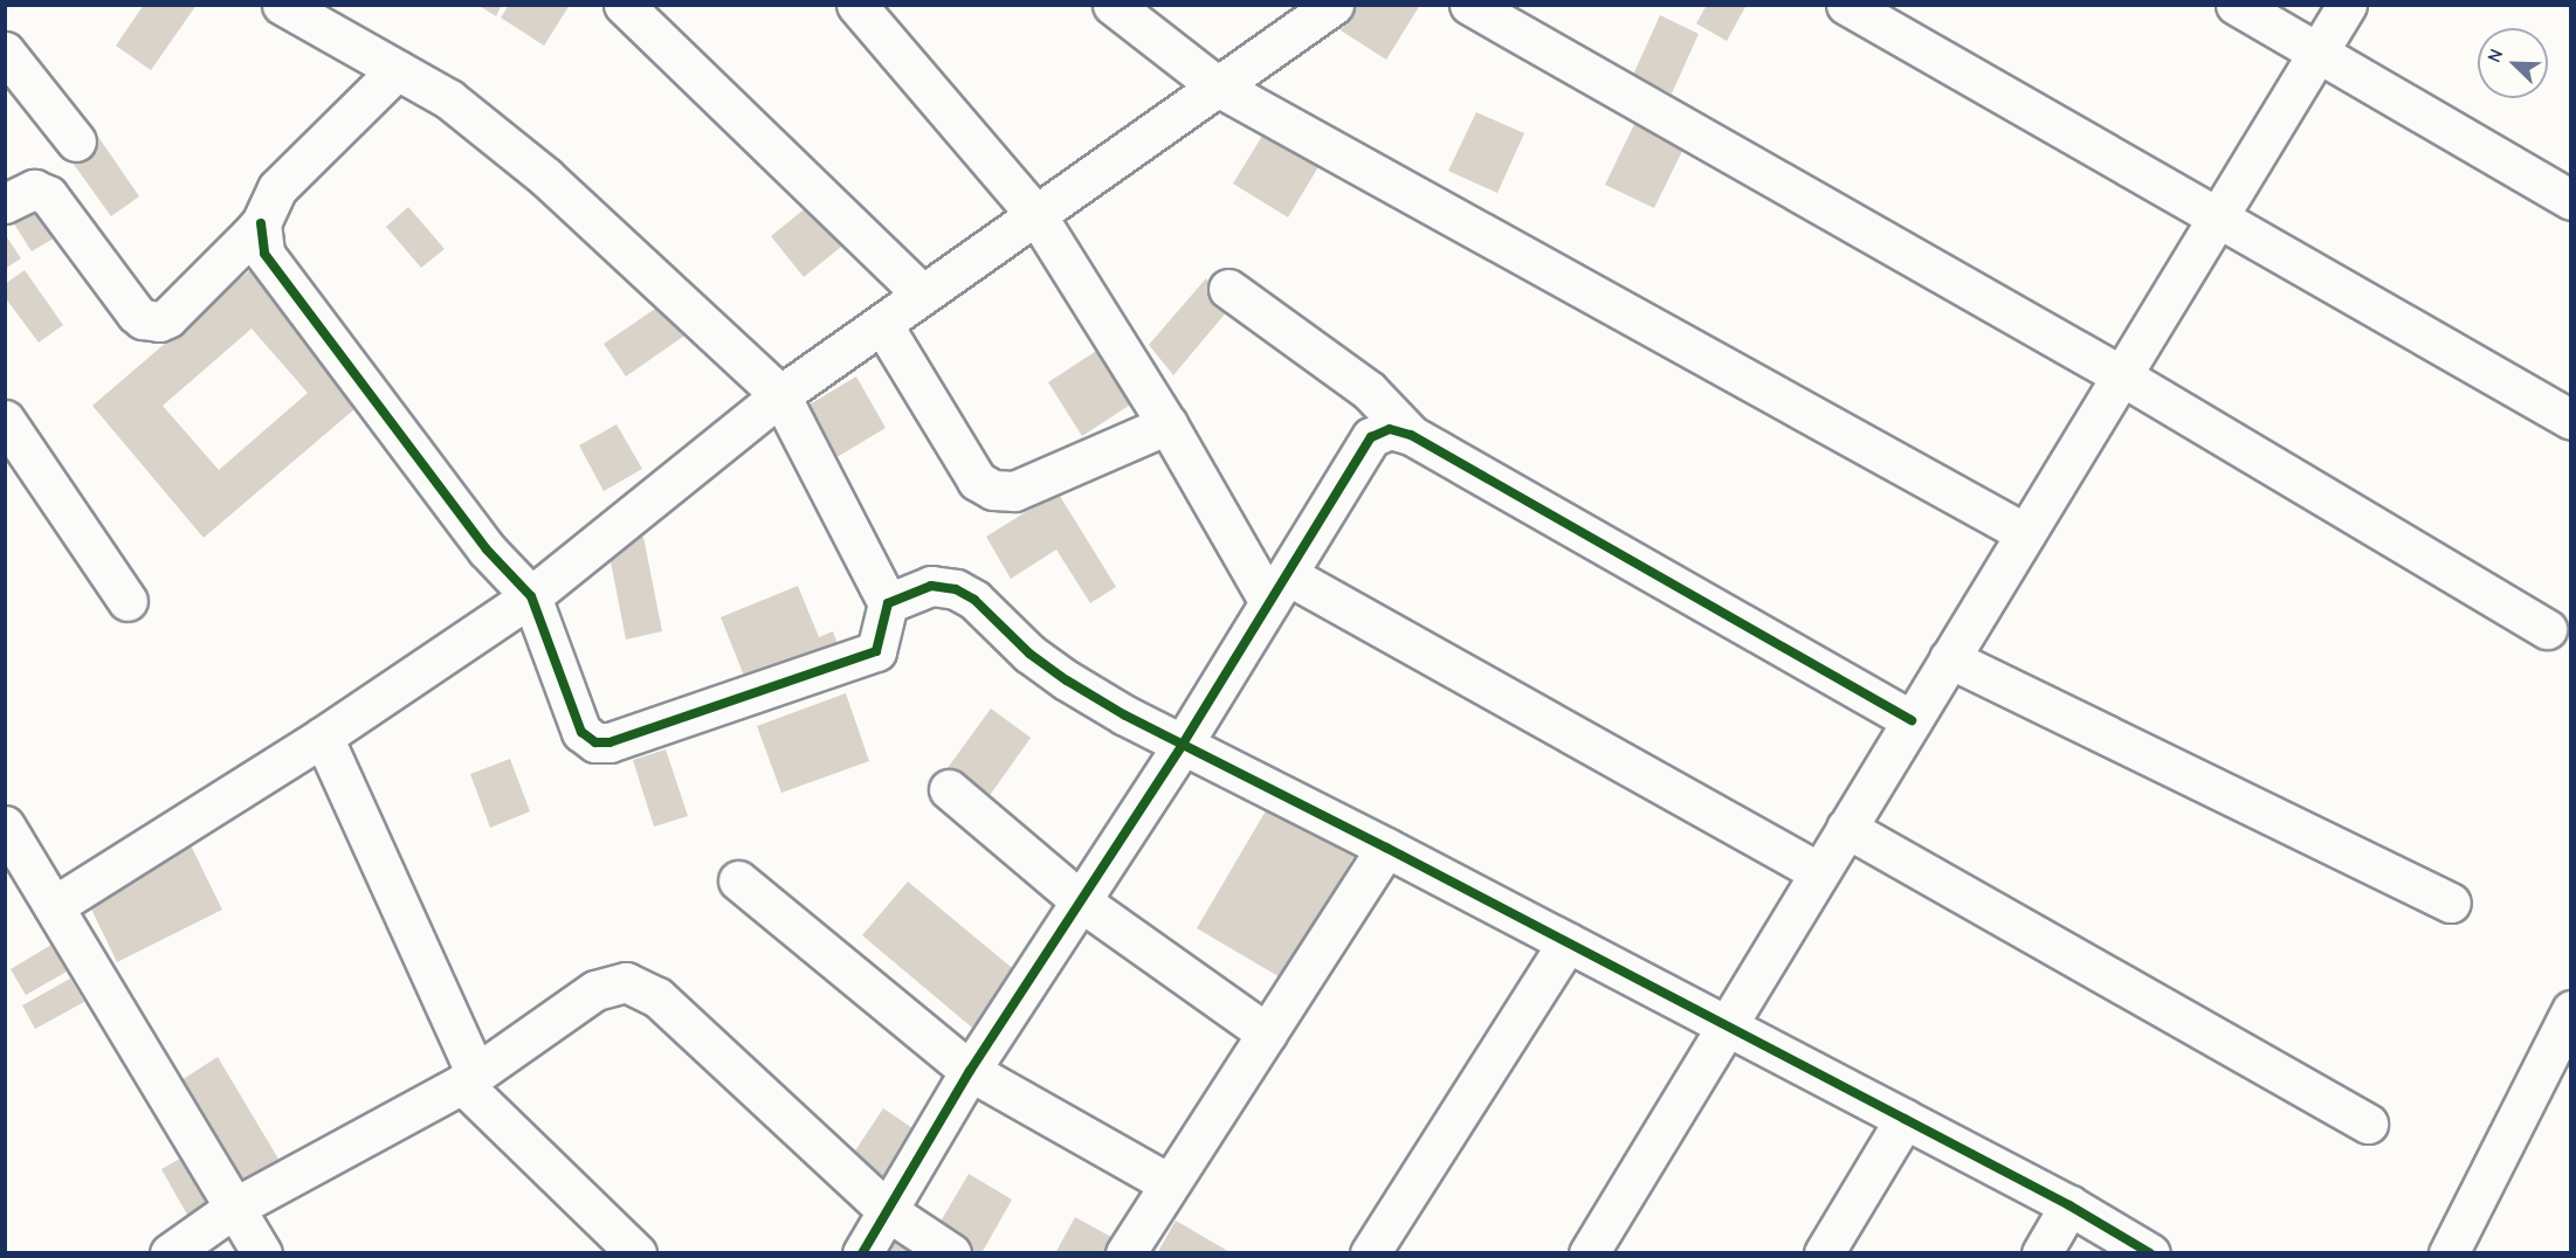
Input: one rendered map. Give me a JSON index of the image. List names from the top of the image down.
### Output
{
  "north": "top left"
}
